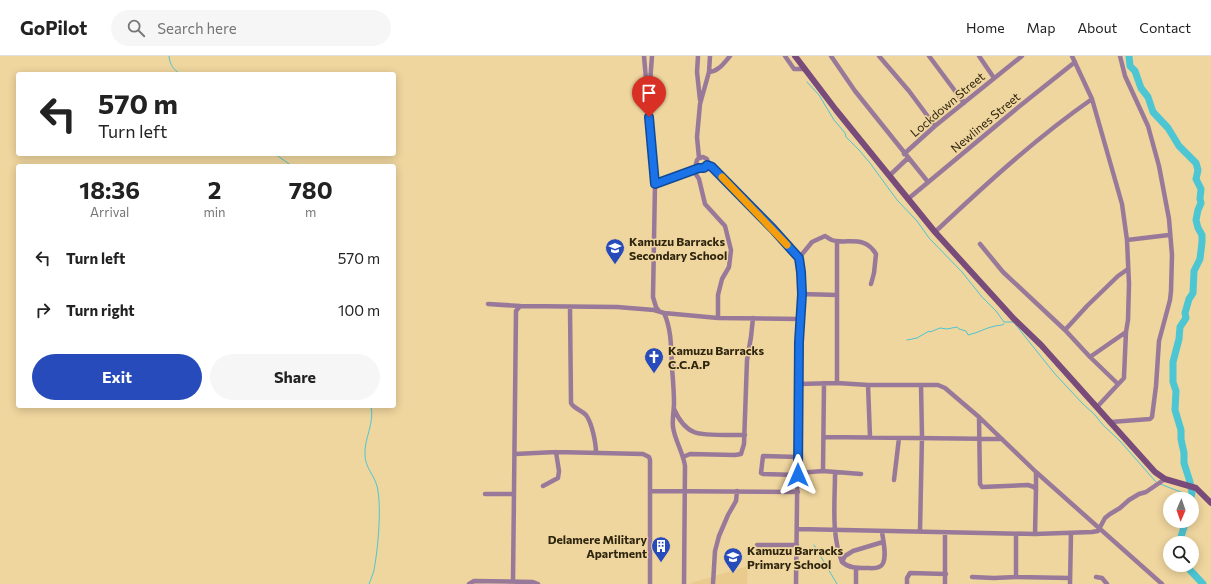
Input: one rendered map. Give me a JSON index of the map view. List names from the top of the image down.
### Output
{
  "streets": {
    "street": ["Lockdown Street", "Newlines Street"]
  },
  "places": {
    "school or university": ["Kamuzu Barracks Secondary School", "Kamuzu Barracks Primary School"],
    "church": ["Kamuzu Barracks C.C.A.P"],
    "building": ["Delamere Military Apartment"]
  },
  "north": "bottom",
  "page": {
    "header": "GoPilot",
    "search": "Search here",
    "nav": [
      "Home",
      "Map",
      "About",
      "Contact"
    ],
    "turn": ["570 m", "Turn left"],
    "eta": [
      "18:36",
      "Arrival",
      "2",
      "min",
      "780",
      "m"
    ],
    "list": [
      {
        "name": "Turn left",
        "value": "570 m"
      },
      {
        "name": "Turn right",
        "value": "100 m"
      }
    ],
    "buttons": ["Exit", "Share"]
  }
}
